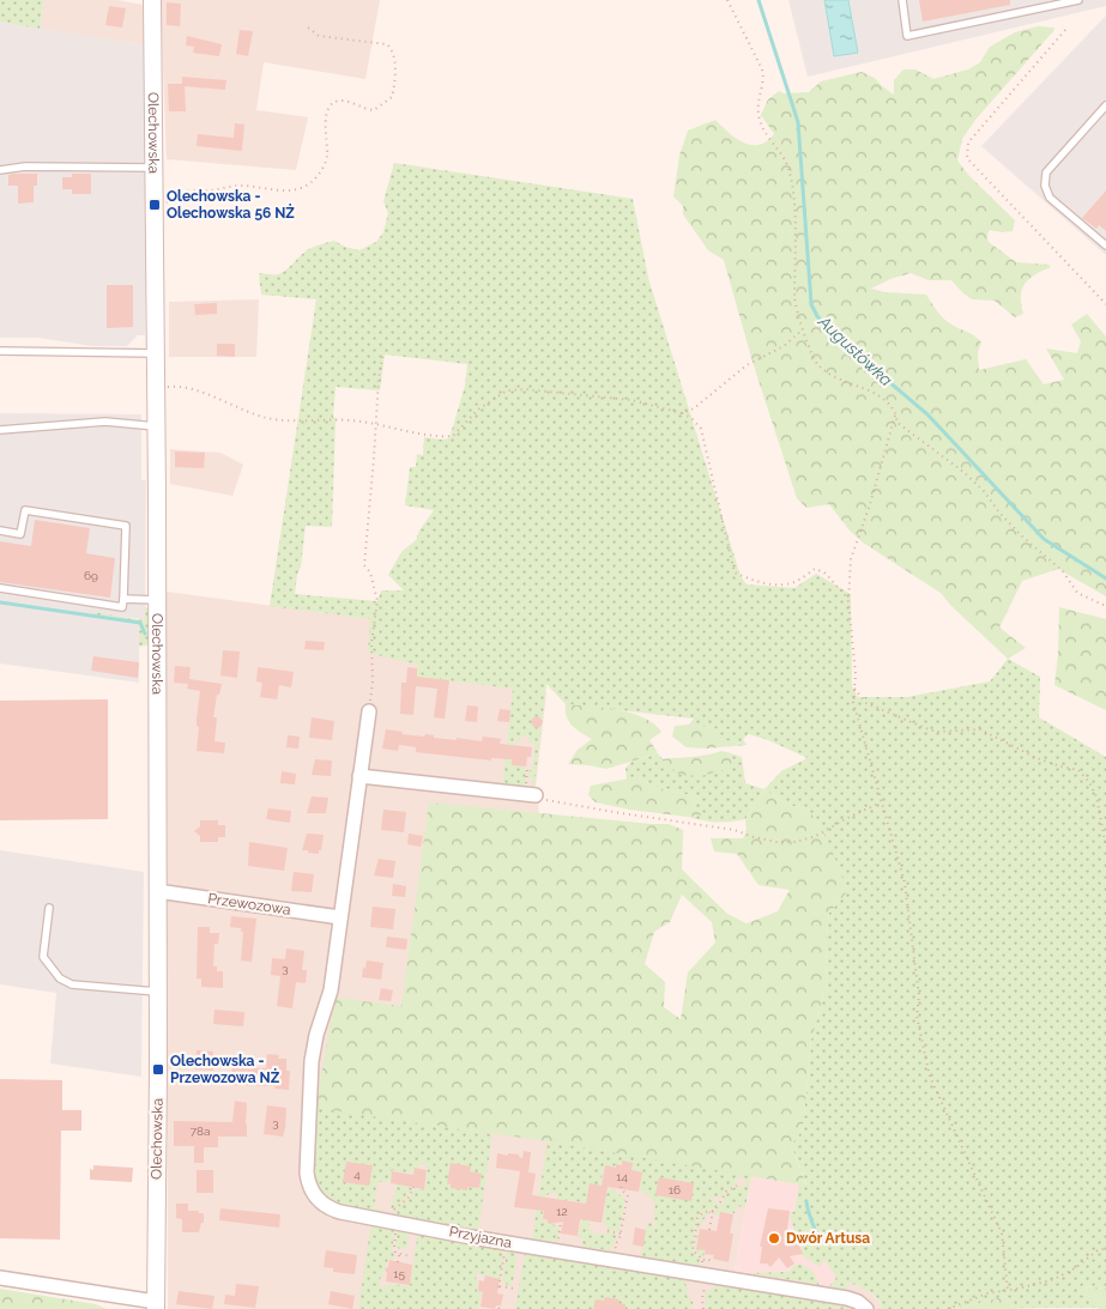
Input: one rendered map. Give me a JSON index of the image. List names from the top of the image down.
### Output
{
  "streets": {
    "street": ["Olechowska", "Przewozowa", "Przyjazna"]
  },
  "crossings": [
    ["Olechowska", "Przewozowa"],
    ["Przewozowa", "Przyjazna"]
  ],
  "water": ["Augustówka"],
  "places": {
    "transit": ["Olechowska - Olechowska 56 NŻ", "Olechowska - Przewozowa NŻ"],
    "other": ["Dwór Artusa"]
  },
  "house_numbers": [
    "69",
    "3",
    "3",
    "78a",
    "4",
    "14",
    "16",
    "12",
    "15"
  ]
}
